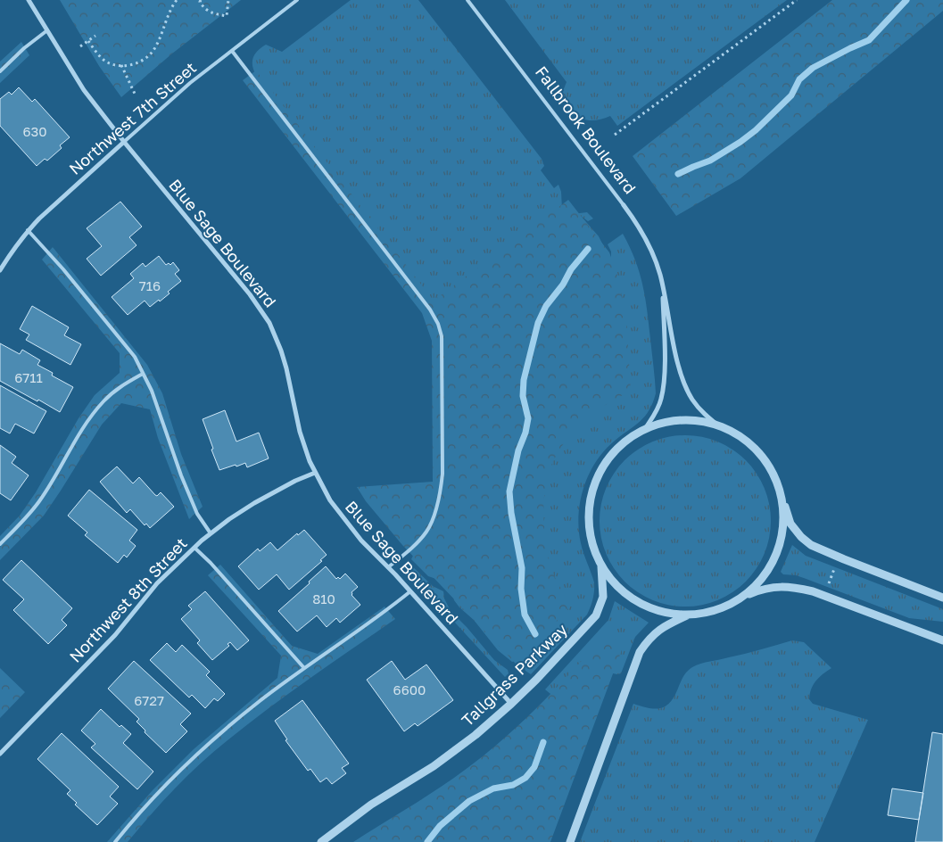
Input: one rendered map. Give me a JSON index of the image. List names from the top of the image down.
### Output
{
  "streets": {
    "street": [
      "Northwest 7th Street",
      "Fallbrook Boulevard",
      "Blue Sage Boulevard",
      "Northwest 8th Street",
      "Tallgrass Parkway"
    ]
  },
  "crossings": [
    ["Northwest 7th Street", "Blue Sage Boulevard"],
    ["Blue Sage Boulevard", "Northwest 8th Street"],
    ["Blue Sage Boulevard", "Tallgrass Parkway"]
  ],
  "house_numbers": [
    "630",
    "716",
    "6711",
    "810",
    "6600",
    "6727"
  ]
}
